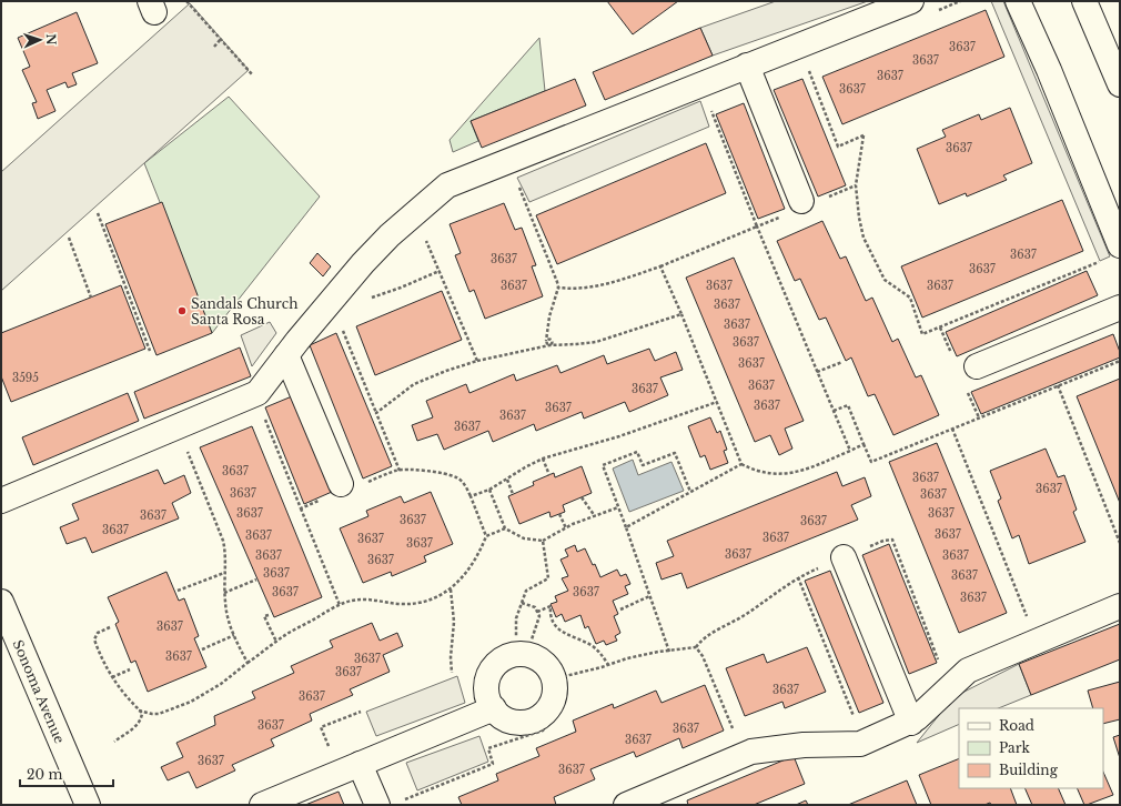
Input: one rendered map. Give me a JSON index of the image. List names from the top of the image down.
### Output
{
  "streets": {
    "street": ["Sonoma Avenue"]
  },
  "places": ["Sandals Church Santa Rosa"],
  "house_numbers": [
    "3637",
    "3637",
    "3637",
    "3637",
    "3637",
    "3637",
    "3637",
    "3637",
    "3637",
    "3637",
    "3637",
    "3637",
    "3637",
    "3637",
    "3637",
    "3595",
    "3637",
    "3637",
    "3637",
    "3637",
    "3637",
    "3637",
    "3637",
    "3637",
    "3637",
    "3637",
    "3637",
    "3637",
    "3637",
    "3637",
    "3637",
    "3637",
    "3637",
    "3637",
    "3637",
    "3637",
    "3637",
    "3637",
    "3637",
    "3637",
    "3637",
    "3637",
    "3637",
    "3637",
    "3637",
    "3637",
    "3637",
    "3637",
    "3637",
    "3637",
    "3637",
    "3637",
    "3637",
    "3637",
    "3637",
    "3637",
    "3637",
    "3637"
  ],
  "legend": ["Road", "Park", "Building"],
  "scale_bar": "20 m",
  "north": "right"
}
